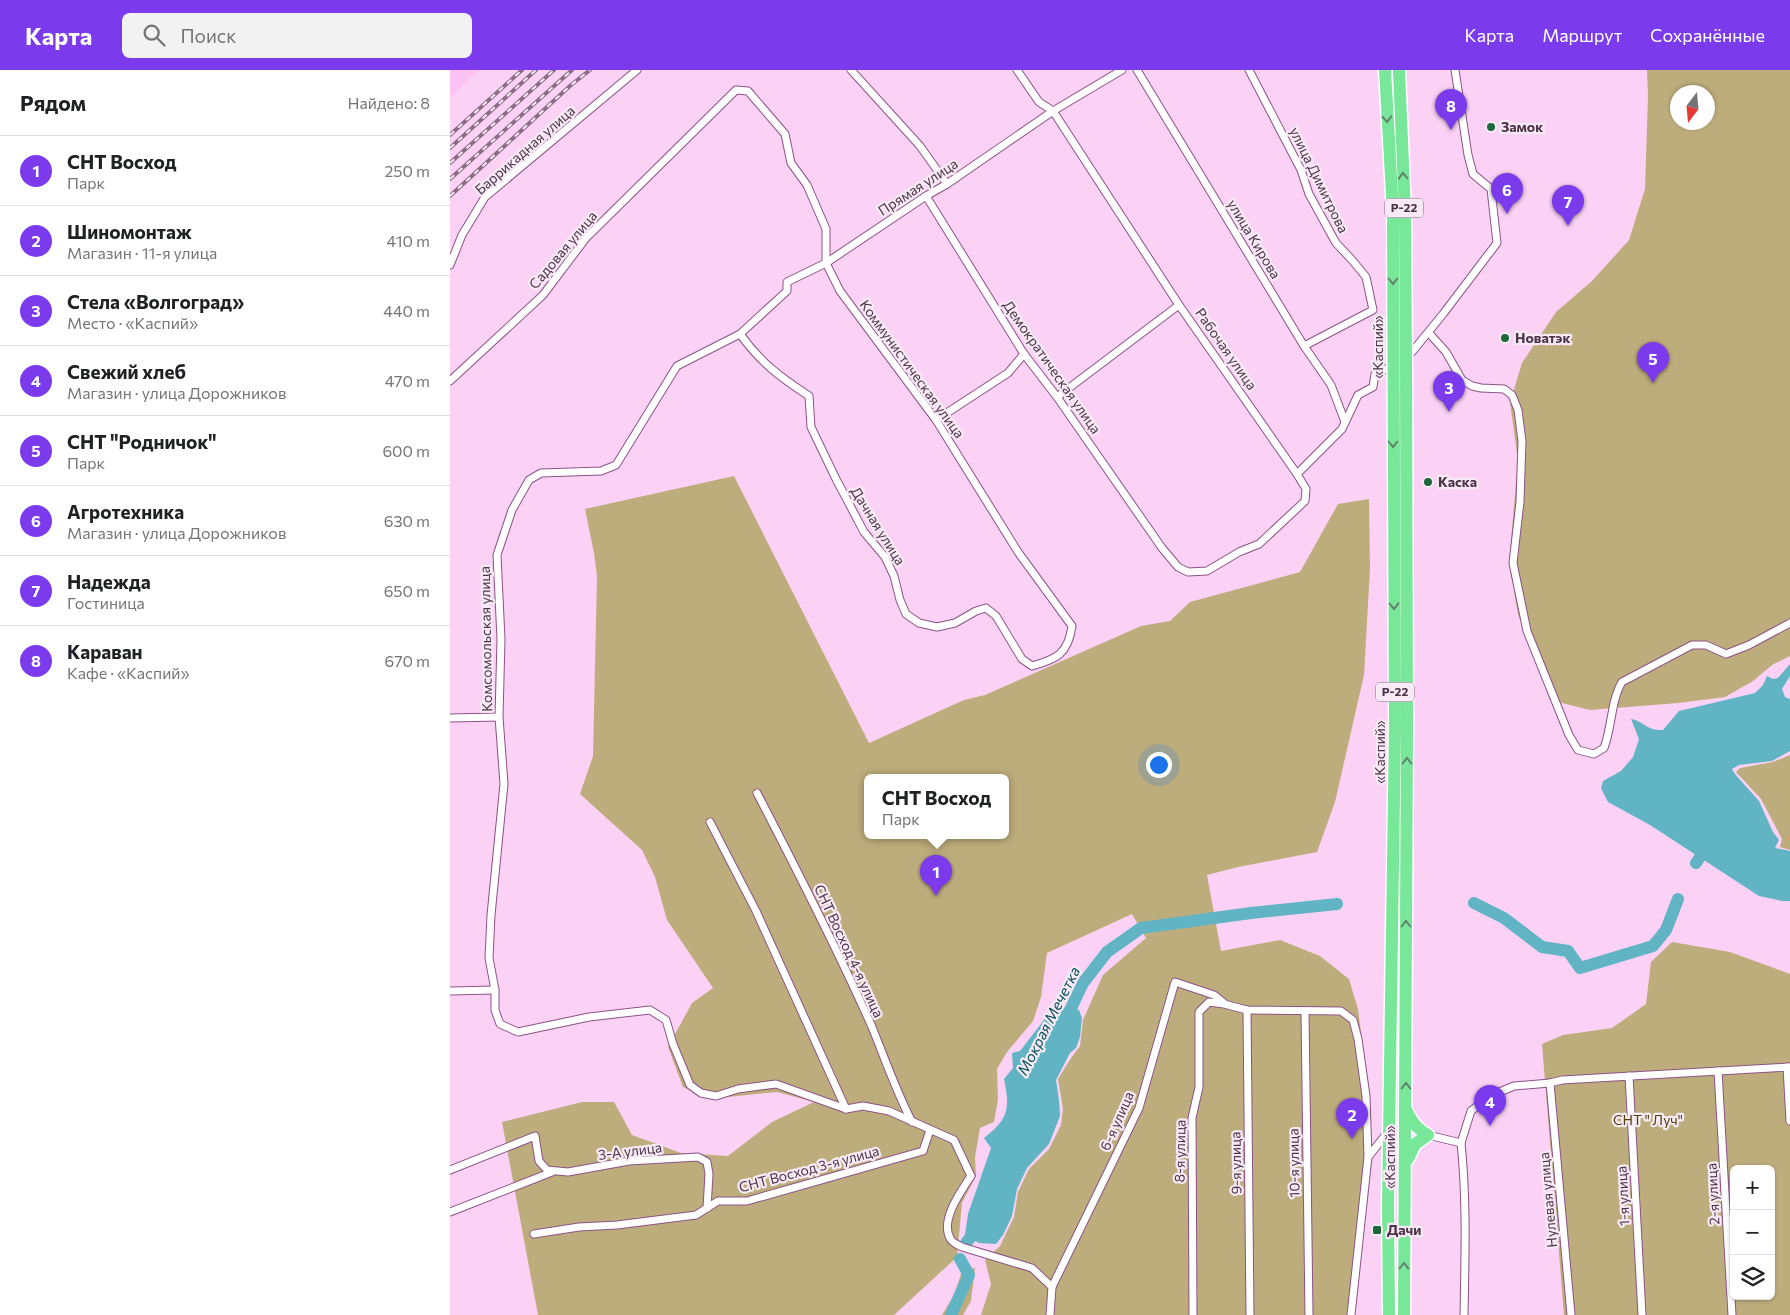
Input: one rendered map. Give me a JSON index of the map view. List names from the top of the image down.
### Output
{
  "streets": {
    "highway": ["Р-22", "«Каспий»"],
    "street": [
      "Баррикадная улица",
      "улица Димитрова",
      "Прямая улица",
      "улица Кирова",
      "Садовая улица",
      "Рабочая улица",
      "Демократическая улица",
      "Коммунистическая улица",
      "Дачная улица",
      "Комсомольская улица",
      "СНТ Восход 4-я улица",
      "6-я улица",
      "3-А улица",
      "8-я улица",
      "9-я улица",
      "10-я улица",
      "СНТ Восход 3-я улица",
      "2-я улица",
      "1-я улица",
      "Нулевая улица"
    ]
  },
  "crossings": [
    ["улица Димитрова", "улица Кирова"],
    ["Прямая улица", "Рабочая улица"],
    ["Прямая улица", "Демократическая улица"],
    ["Прямая улица", "Коммунистическая улица"],
    ["Прямая улица", "Дачная улица"],
    ["Прямая улица", "Комсомольская улица"],
    ["Садовая улица", "Коммунистическая улица"],
    ["Рабочая улица", "Демократическая улица"],
    ["Коммунистическая улица", "Дачная улица"],
    ["Дачная улица", "Комсомольская улица"],
    ["6-я улица", "8-я улица"],
    ["3-А улица", "СНТ Восход 3-я улица"],
    ["8-я улица", "9-я улица"],
    ["8-я улица", "10-я улица"]
  ],
  "water": ["Мокрая Мечетка"],
  "parks": ["СНТ \" Луч\""],
  "places": {
    "other": ["Замок", "Новатэк", "Каска"],
    "transit": ["Дачи"]
  },
  "north": "bottom",
  "page": {
    "header": "Карта",
    "search": "Поиск",
    "nav": ["Карта", "Маршрут", "Сохранённые"],
    "heading": ["Рядом", "Найдено: 8"],
    "pins": [
      "8",
      "6",
      "7",
      "5",
      "3",
      "1",
      "4",
      "2"
    ],
    "list": [
      {
        "mark": "1",
        "name": "СНТ Восход",
        "note": "Парк",
        "value": "250 m"
      },
      {
        "mark": "2",
        "name": "Шиномонтаж",
        "note": "Магазин · 11-я улица",
        "value": "410 m"
      },
      {
        "mark": "3",
        "name": "Стела «Волгоград»",
        "note": "Место · «Каспий»",
        "value": "440 m"
      },
      {
        "mark": "4",
        "name": "Свежий хлеб",
        "note": "Магазин · улица Дорожников",
        "value": "470 m"
      },
      {
        "mark": "5",
        "name": "СНТ \"Родничок\"",
        "note": "Парк",
        "value": "600 m"
      },
      {
        "mark": "6",
        "name": "Агротехника",
        "note": "Магазин · улица Дорожников",
        "value": "630 m"
      },
      {
        "mark": "7",
        "name": "Надежда",
        "note": "Гостиница",
        "value": "650 m"
      },
      {
        "mark": "8",
        "name": "Караван",
        "note": "Кафе · «Каспий»",
        "value": "670 m"
      }
    ],
    "popup": ["СНТ Восход", "Парк"],
    "map_buttons": ["+", "−"]
  }
}
